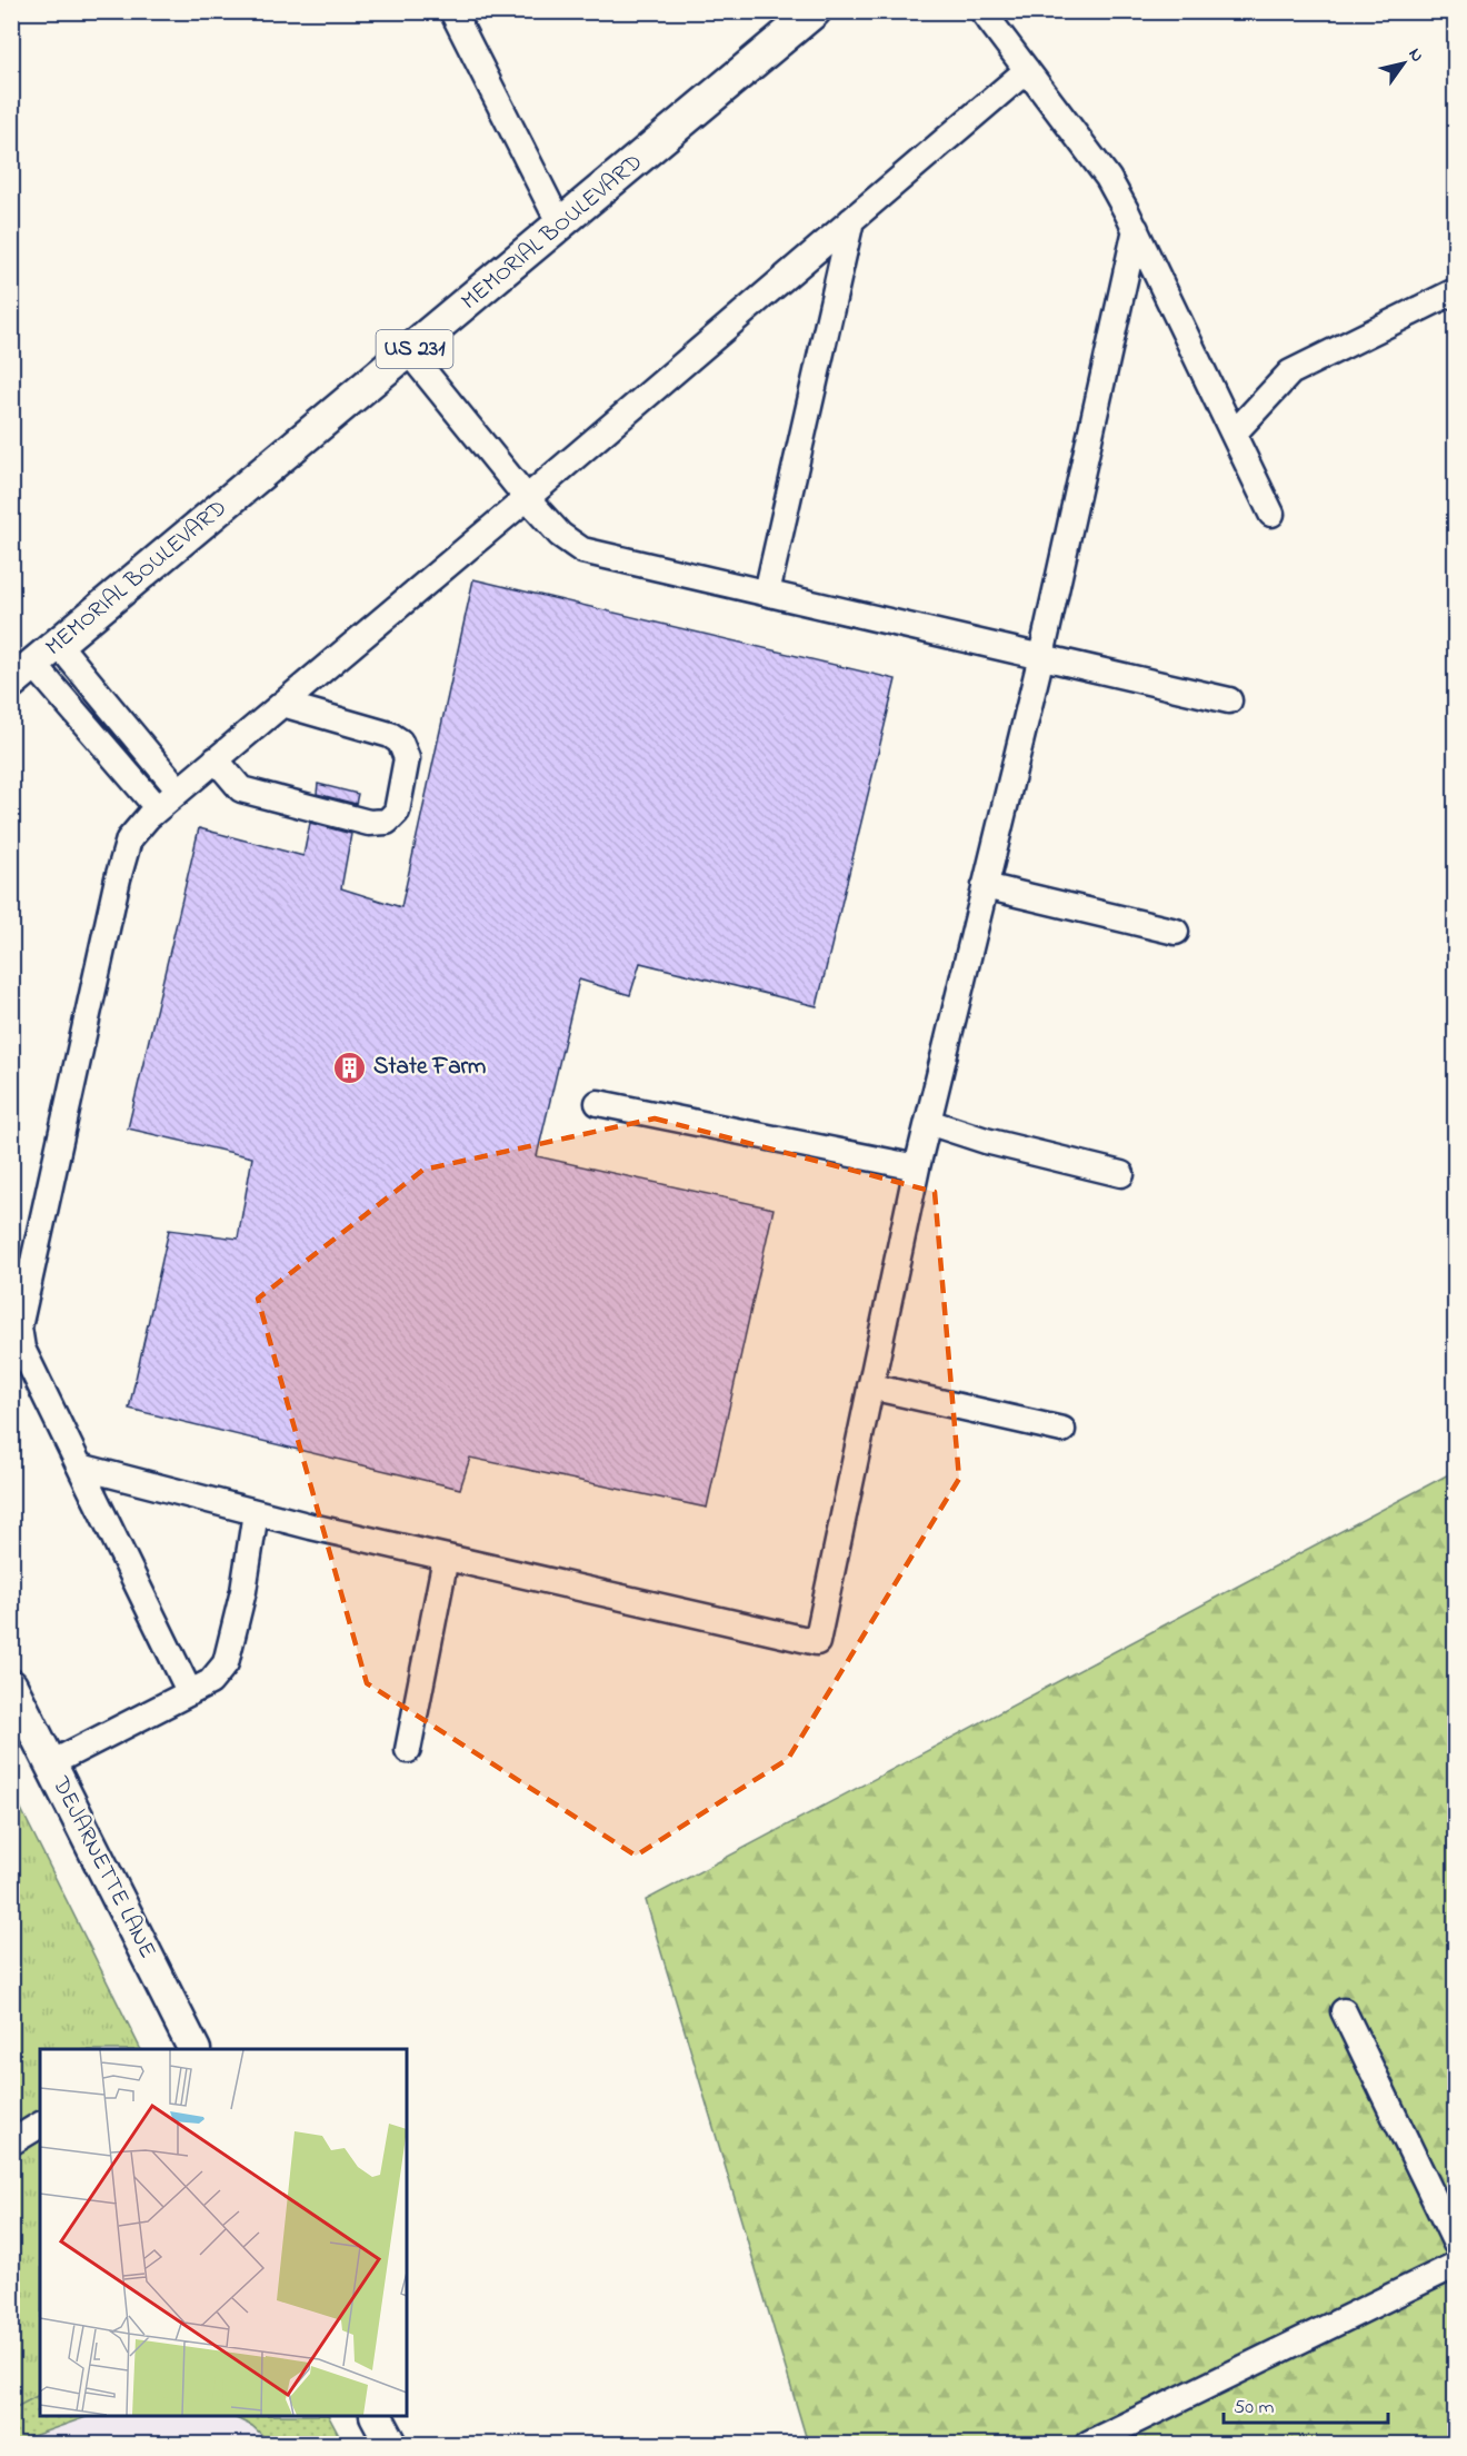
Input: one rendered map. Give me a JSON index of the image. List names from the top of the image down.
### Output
{
  "streets": {
    "main road": ["MEMORIAL BOULEVARD", "US 231", "DEJARNETTE LANE"]
  },
  "places": {
    "building": ["State Farm"]
  },
  "scale_bar": "50 m",
  "north": "top right"
}
